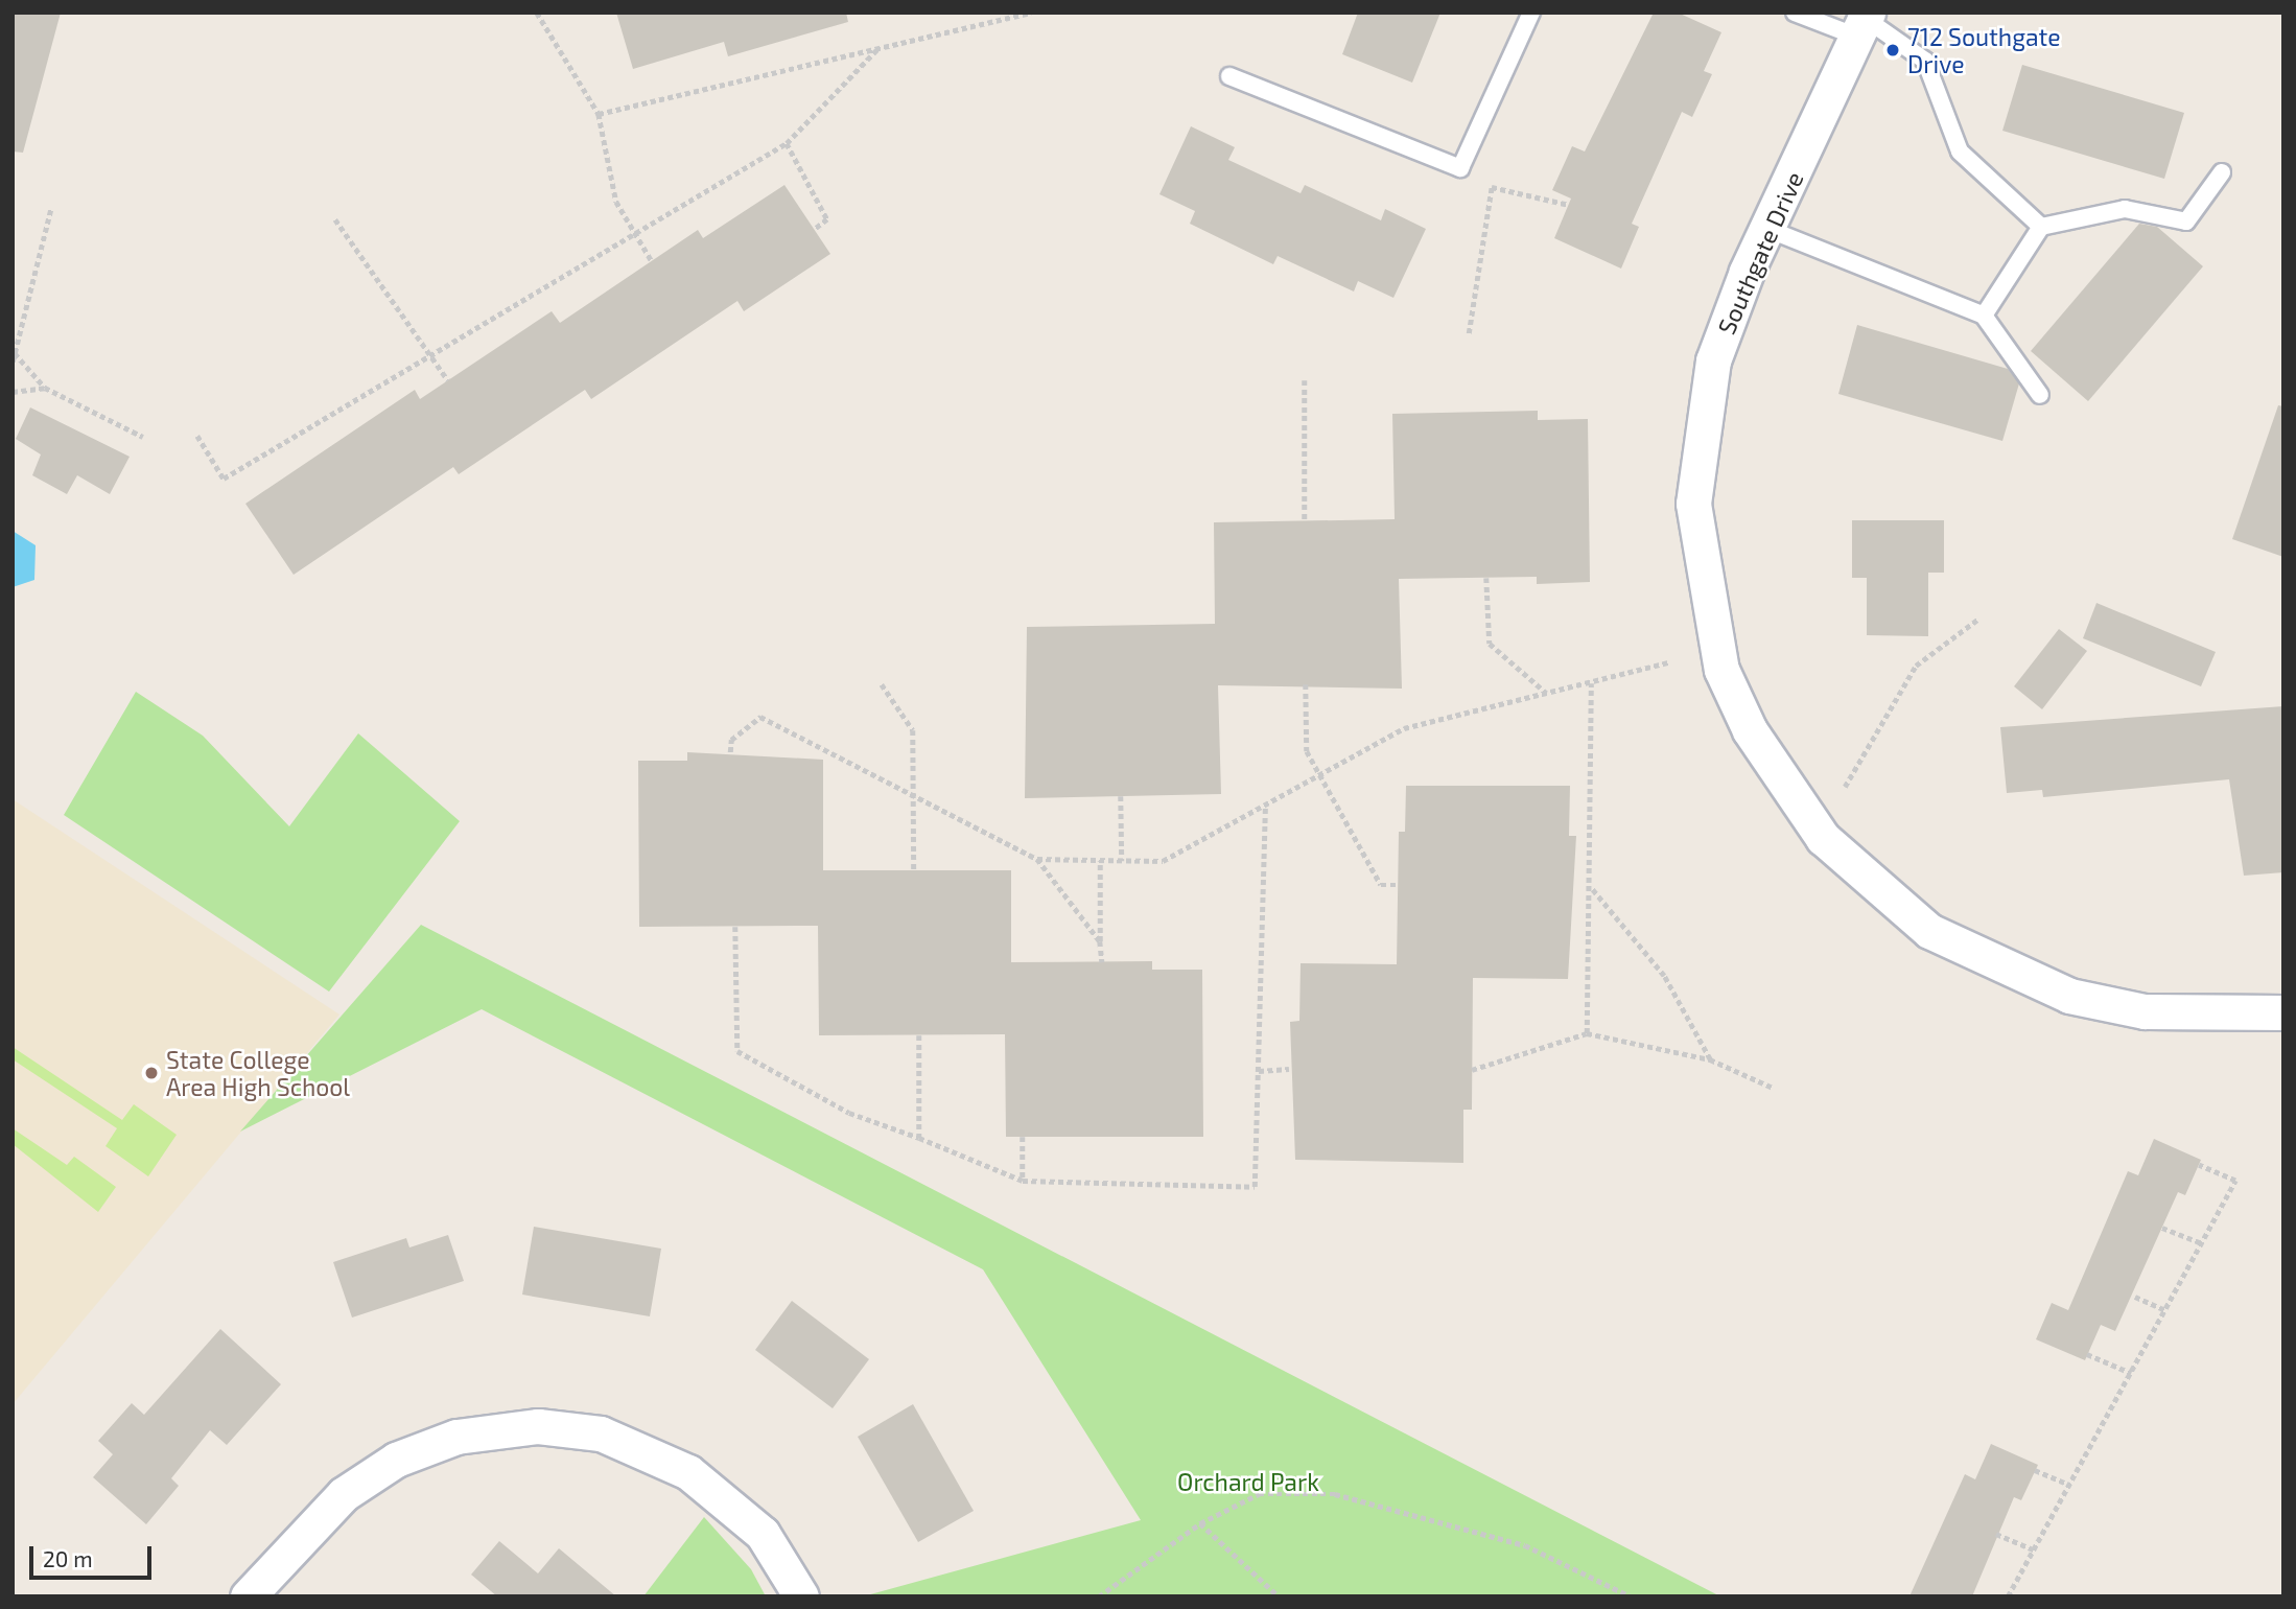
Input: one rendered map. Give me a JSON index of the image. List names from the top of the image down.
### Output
{
  "streets": {
    "street": ["Southgate Drive"]
  },
  "parks": ["Orchard Park"],
  "places": ["712 Southgate Drive", "State College Area High School"],
  "scale_bar": "20 m"
}
